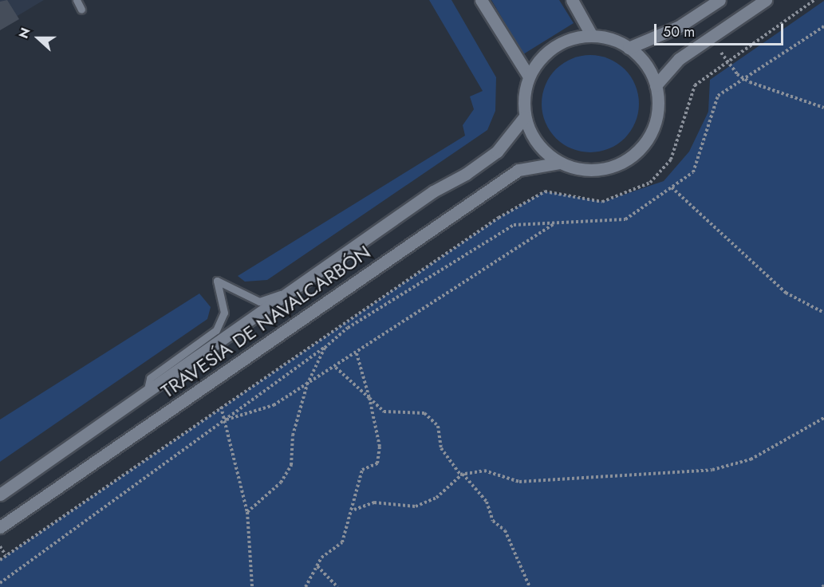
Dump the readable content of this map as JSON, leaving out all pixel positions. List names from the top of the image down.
{
  "streets": {
    "street": ["TRAVESÍA DE NAVALCARBÓN"]
  },
  "scale_bar": "50 m",
  "north": "left"
}
